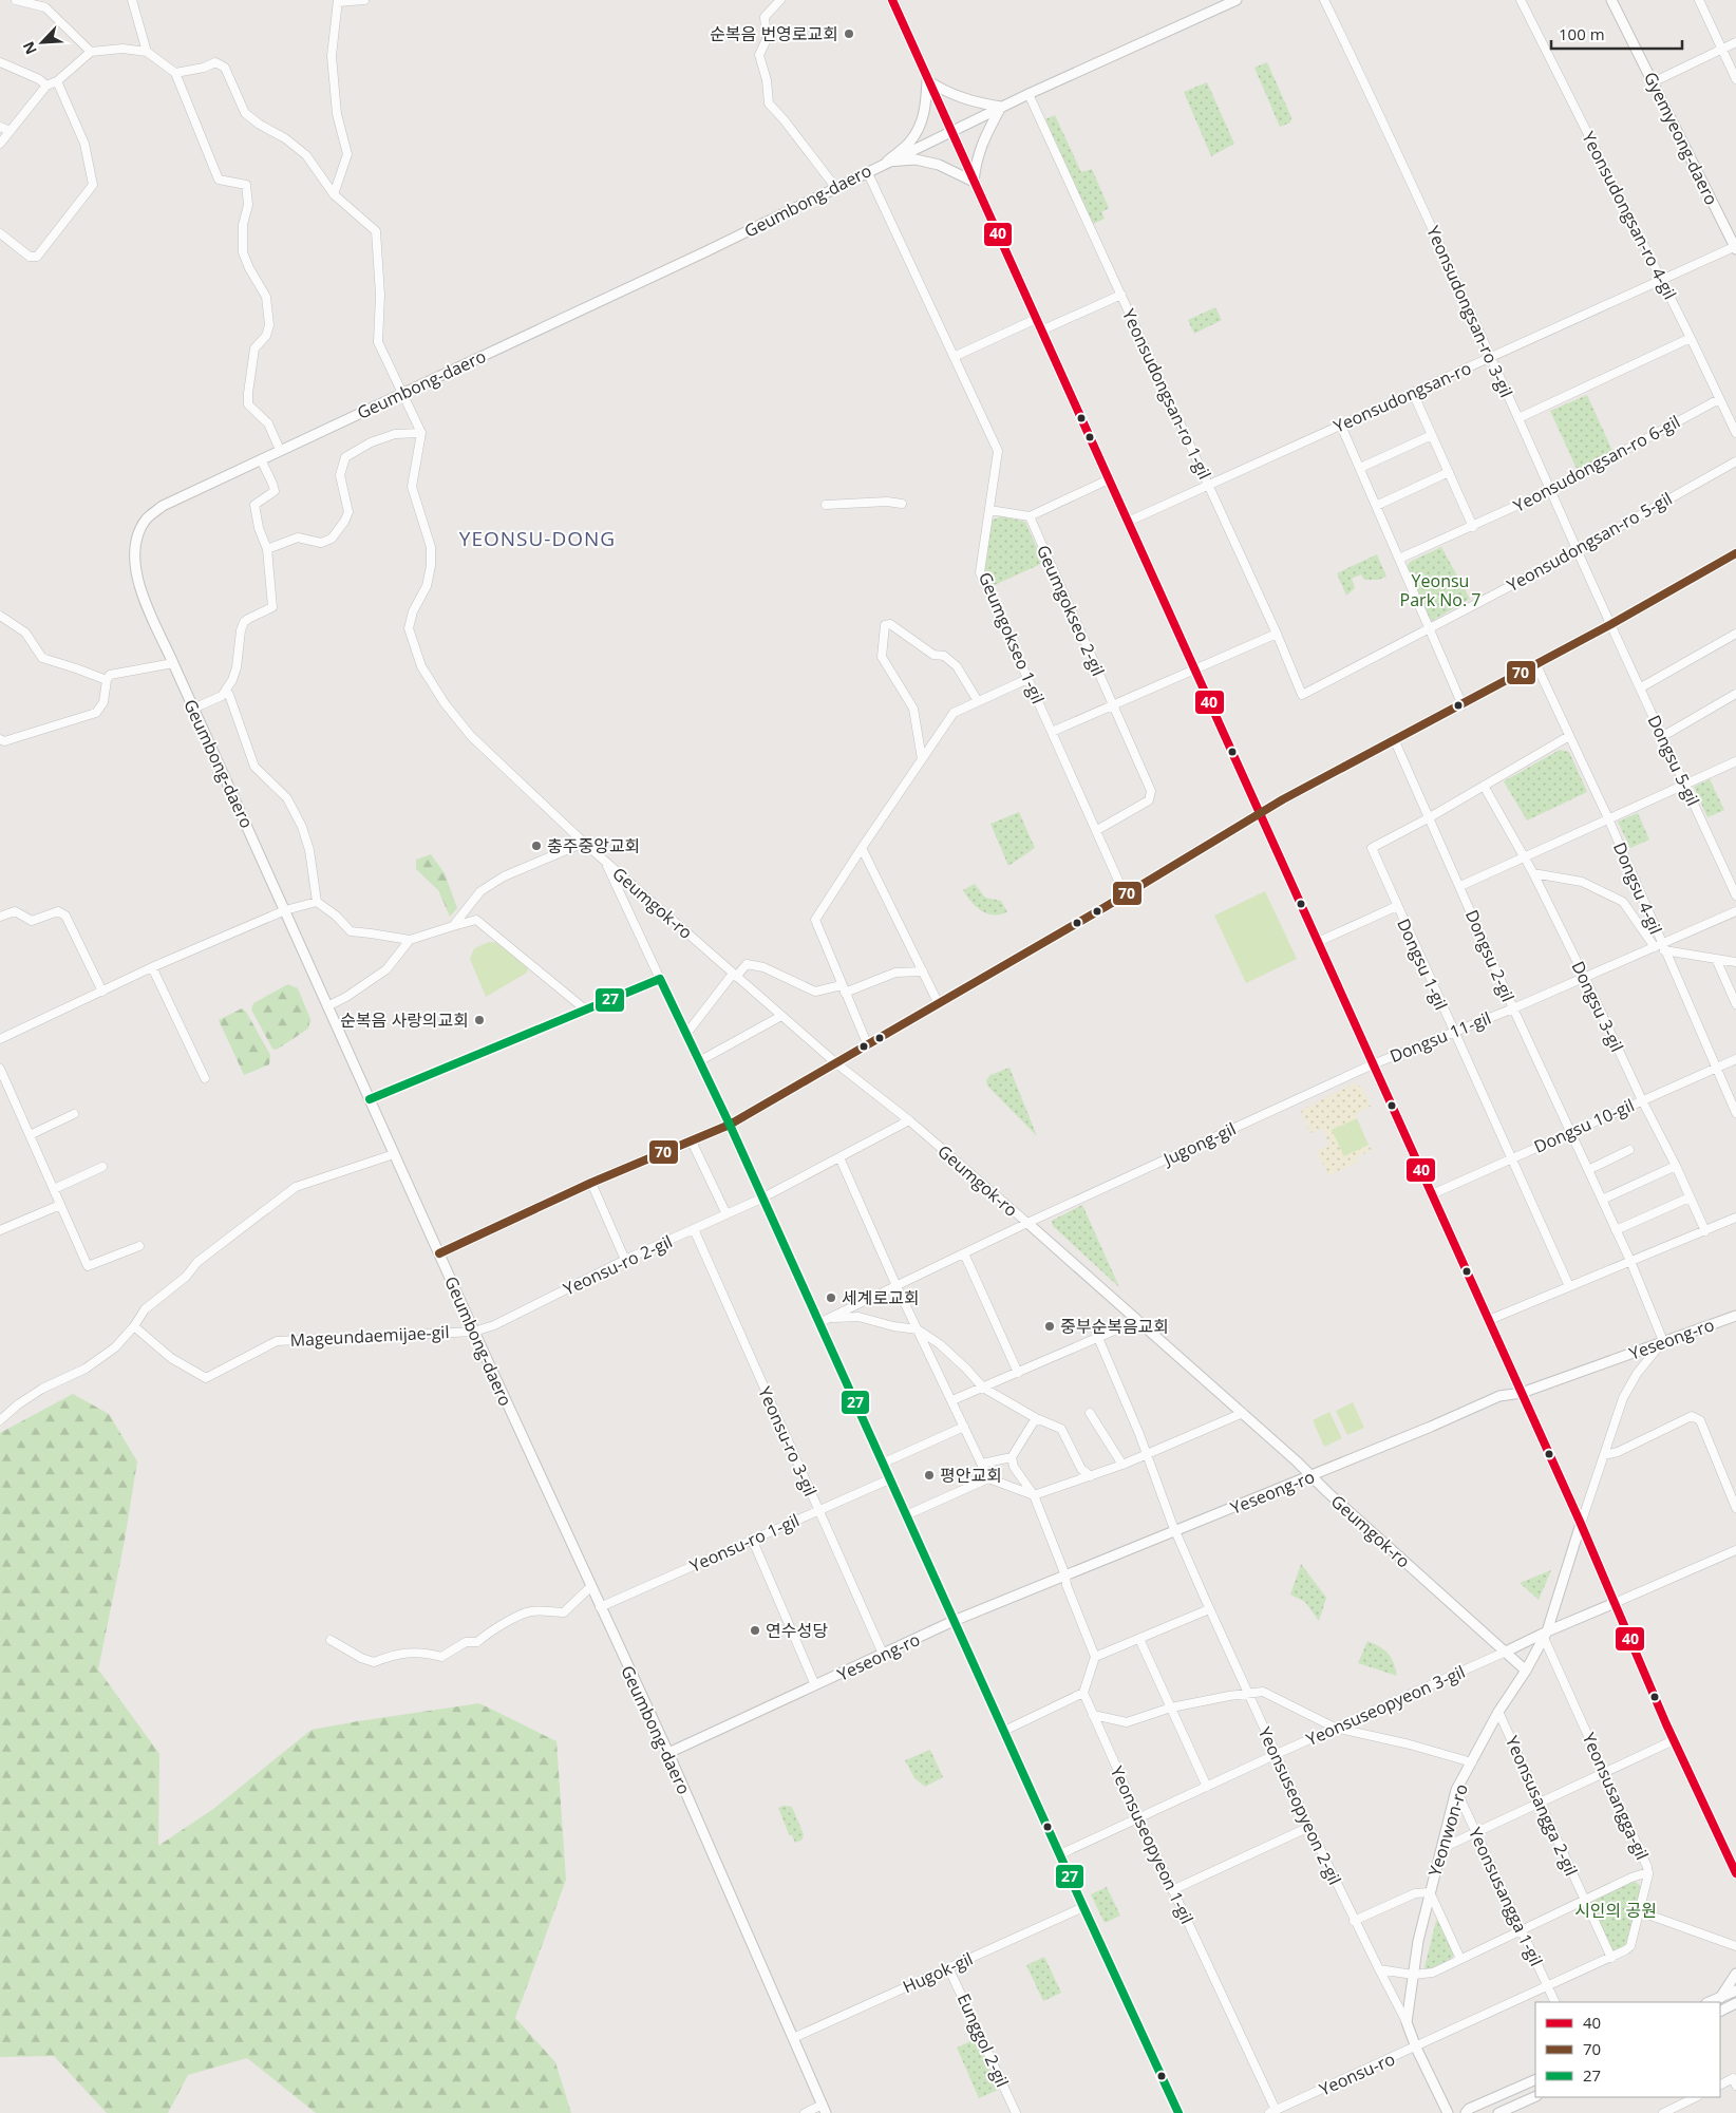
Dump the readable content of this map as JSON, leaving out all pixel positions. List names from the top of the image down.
{
  "streets": {
    "street": [
      "Gyemyeong-daero",
      "Geumbong-daero",
      "Yeonsudongsan-ro 4-gil",
      "Yeonsudongsan-ro 3-gil",
      "Yeonsudongsan-ro 1-gil",
      "Yeonsudongsan-ro",
      "Yeonsudongsan-ro 6-gil",
      "Yeonsudongsan-ro 5-gil",
      "Geumgokseo 2-gil",
      "Geumgokseo 1-gil",
      "Dongsu 5-gil",
      "Dongsu 4-gil",
      "Geumgok-ro",
      "Dongsu 2-gil",
      "Dongsu 1-gil",
      "Dongsu 3-gil",
      "Dongsu 11-gil",
      "Dongsu 10-gil",
      "Jugong-gil",
      "Yeonsu-ro 2-gil",
      "Mageundaemijae-gil",
      "Yeseong-ro",
      "Yeonsu-ro 3-gil",
      "Yeonsu-ro 1-gil",
      "Yeonsuseopyeon 3-gil",
      "Yeonsusangga-gil",
      "Yeonsuseopyeon 2-gil",
      "Yeonsusangga 2-gil",
      "Yeonwon-ro",
      "Yeonsuseopyeon 1-gil",
      "Yeonsusangga 1-gil",
      "Hugok-gil",
      "Eunggol 2-gil",
      "Yeonsu-ro"
    ]
  },
  "crossings": [
    ["Gyemyeong-daero", "Yeonsudongsan-ro"],
    ["Geumbong-daero", "Yeonsudongsan-ro 1-gil"],
    ["Geumbong-daero", "Geumgokseo 1-gil"],
    ["Geumbong-daero", "Yeonsu-ro 2-gil"],
    ["Geumbong-daero", "Mageundaemijae-gil"],
    ["Geumbong-daero", "Yeseong-ro"],
    ["Geumbong-daero", "Yeonsu-ro 1-gil"],
    ["Geumbong-daero", "Hugok-gil"],
    ["Yeonsudongsan-ro 4-gil", "Yeonsudongsan-ro"],
    ["Yeonsudongsan-ro 4-gil", "Yeonsudongsan-ro 6-gil"],
    ["Yeonsudongsan-ro 3-gil", "Yeonsudongsan-ro"],
    ["Yeonsudongsan-ro 3-gil", "Yeonsudongsan-ro 6-gil"],
    ["Yeonsudongsan-ro 3-gil", "Yeonsudongsan-ro 5-gil"],
    ["Yeonsudongsan-ro 3-gil", "Dongsu 5-gil"],
    ["Yeonsudongsan-ro 1-gil", "Yeonsudongsan-ro"],
    ["Yeonsudongsan-ro 1-gil", "Yeonsudongsan-ro 5-gil"],
    ["Geumgokseo 2-gil", "Geumgokseo 1-gil"],
    ["Dongsu 4-gil", "Dongsu 1-gil"],
    ["Dongsu 4-gil", "Dongsu 11-gil"],
    ["Dongsu 4-gil", "Dongsu 10-gil"],
    ["Geumgok-ro", "Jugong-gil"],
    ["Geumgok-ro", "Yeonsu-ro 2-gil"],
    ["Geumgok-ro", "Yeseong-ro"],
    ["Geumgok-ro", "Yeonsuseopyeon 3-gil"],
    ["Geumgok-ro", "Yeonwon-ro"],
    ["Dongsu 2-gil", "Dongsu 1-gil"],
    ["Dongsu 2-gil", "Dongsu 11-gil"],
    ["Dongsu 2-gil", "Dongsu 10-gil"],
    ["Dongsu 2-gil", "Yeseong-ro"],
    ["Dongsu 1-gil", "Dongsu 3-gil"],
    ["Dongsu 1-gil", "Dongsu 11-gil"],
    ["Dongsu 1-gil", "Dongsu 10-gil"],
    ["Dongsu 3-gil", "Dongsu 11-gil"],
    ["Dongsu 3-gil", "Dongsu 10-gil"],
    ["Dongsu 11-gil", "Jugong-gil"],
    ["Yeonsu-ro 2-gil", "Mageundaemijae-gil"],
    ["Yeonsu-ro 2-gil", "Yeonsu-ro 3-gil"],
    ["Yeseong-ro", "Yeonsu-ro 3-gil"],
    ["Yeseong-ro", "Yeonsu-ro 1-gil"],
    ["Yeseong-ro", "Yeonsuseopyeon 2-gil"],
    ["Yeonsu-ro 3-gil", "Yeonsu-ro 1-gil"],
    ["Yeonsuseopyeon 3-gil", "Yeonsuseopyeon 2-gil"],
    ["Yeonsuseopyeon 3-gil", "Yeonsuseopyeon 1-gil"],
    ["Yeonsusangga-gil", "Yeonsusangga 2-gil"],
    ["Yeonsusangga-gil", "Yeonwon-ro"],
    ["Yeonsusangga-gil", "Yeonsusangga 1-gil"],
    ["Yeonsusangga-gil", "Yeonsu-ro"],
    ["Yeonsuseopyeon 2-gil", "Yeonwon-ro"],
    ["Yeonsusangga 2-gil", "Yeonwon-ro"],
    ["Yeonwon-ro", "Yeonsusangga 1-gil"],
    ["Yeonwon-ro", "Yeonsu-ro"],
    ["Yeonsuseopyeon 1-gil", "Yeonsu-ro"],
    ["Hugok-gil", "Eunggol 2-gil"]
  ],
  "districts": ["YEONSU-DONG"],
  "parks": ["Yeonsu Park No. 7", "시인의 공원"],
  "places": [
    "순복음 번영로교회",
    "충주중앙교회",
    "순복음 사랑의교회",
    "세계로교회",
    "중부순복음교회",
    "평안교회",
    "연수성당"
  ],
  "lines": ["transit line 40", "transit line 70", "transit line 27"],
  "legend": ["40", "70", "27"],
  "scale_bar": "100 m",
  "north": "bottom left"
}
